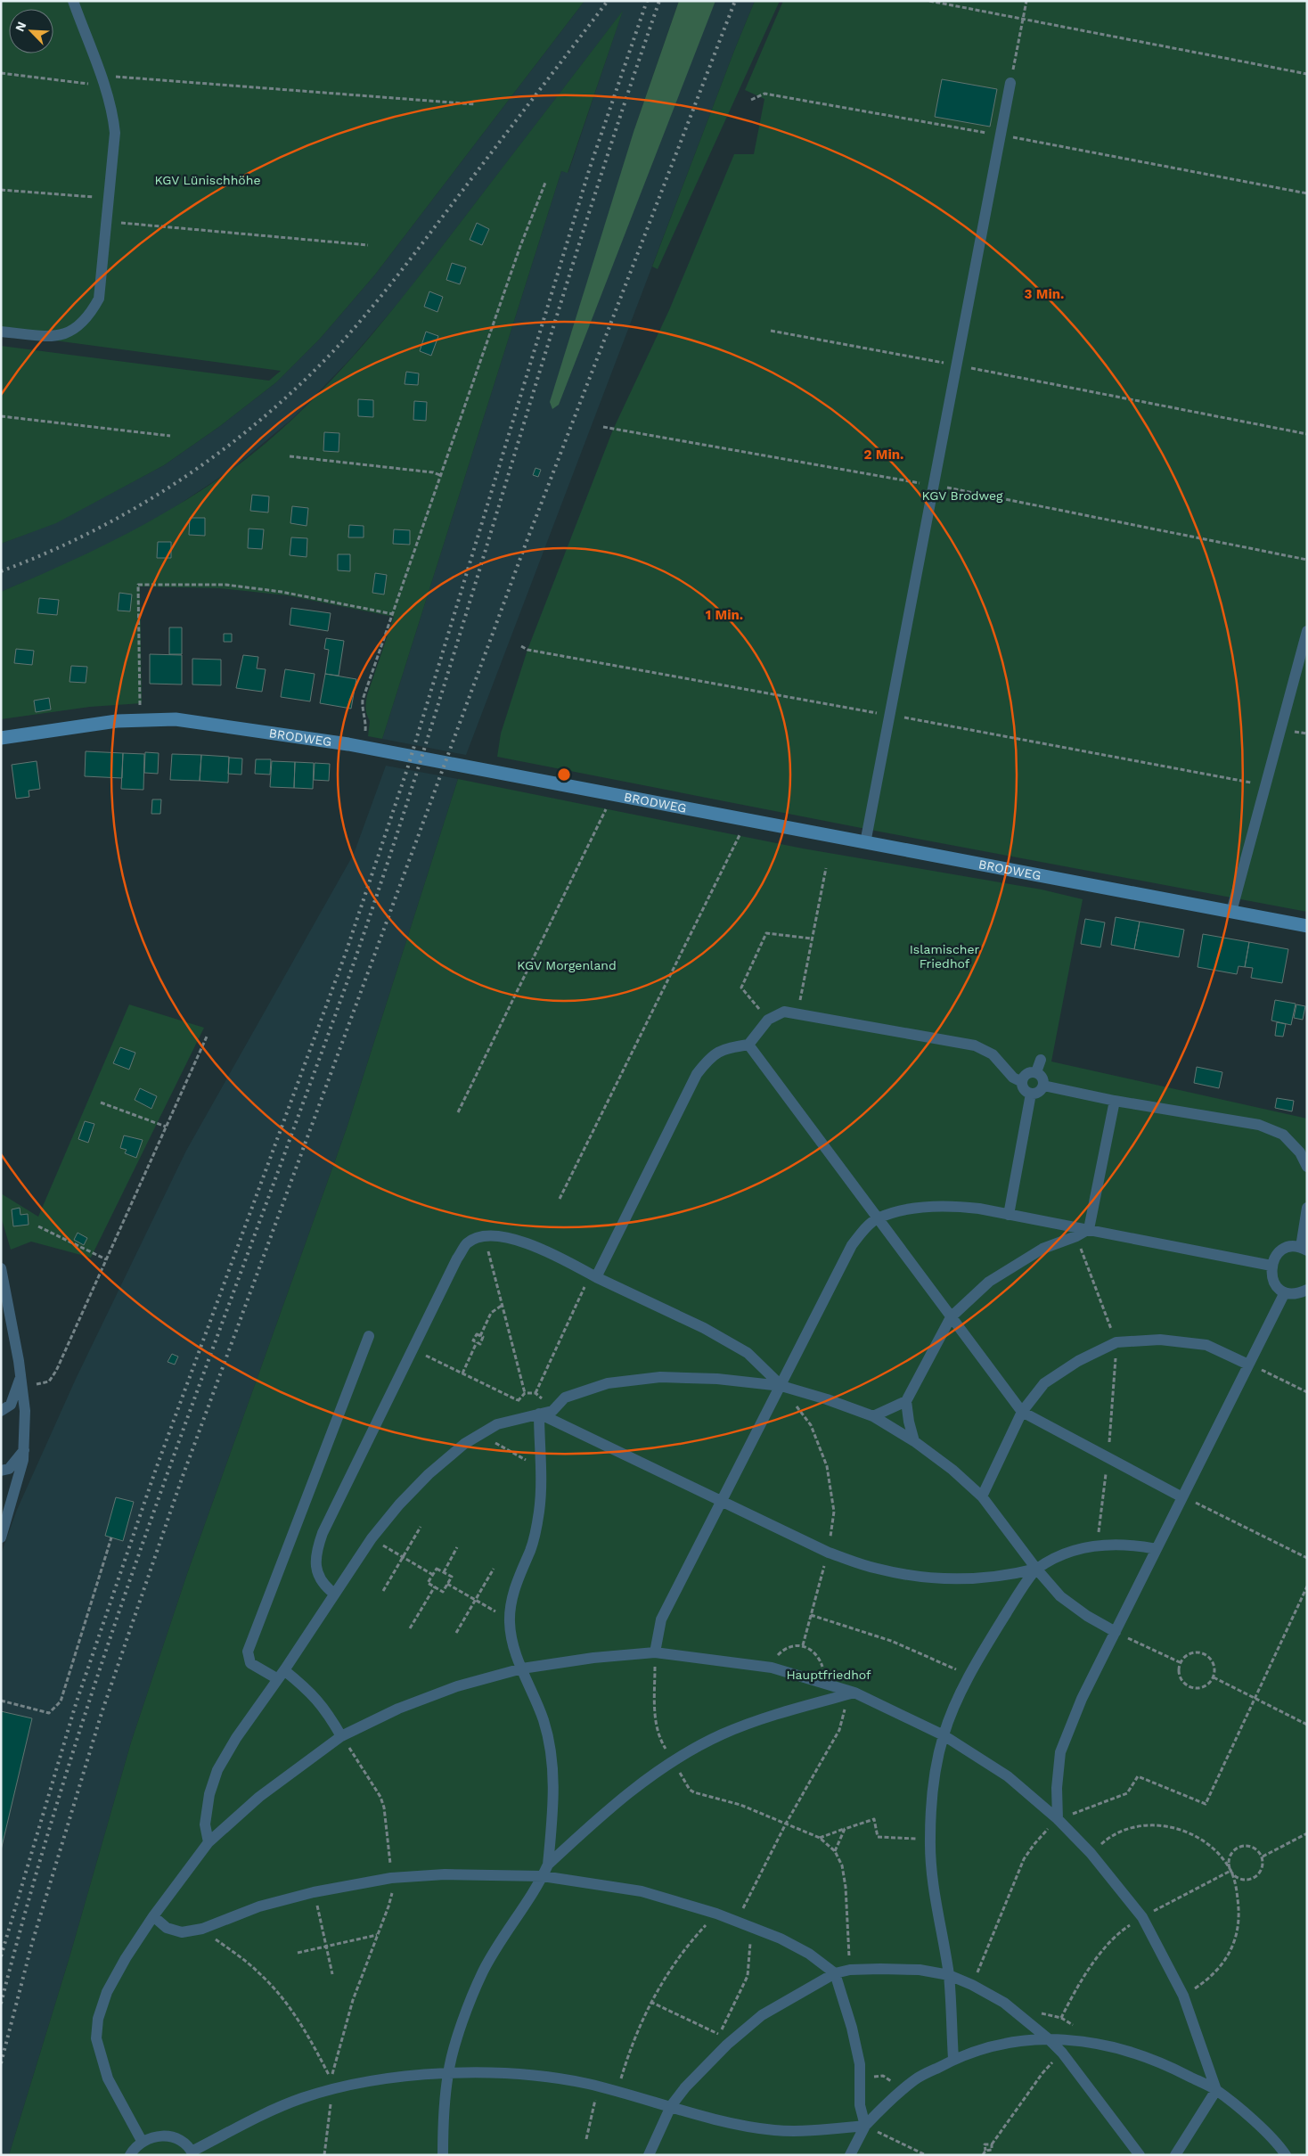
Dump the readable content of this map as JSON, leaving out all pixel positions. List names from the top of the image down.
{
  "streets": {
    "street": ["BRODWEG"]
  },
  "parks": [
    "KGV Lünischhöhe",
    "KGV Brodweg",
    "Islamischer Friedhof",
    "KGV Morgenland",
    "Hauptfriedhof"
  ],
  "north": "top left",
  "rings": ["3 Min.", "2 Min.", "1 Min."]
}
